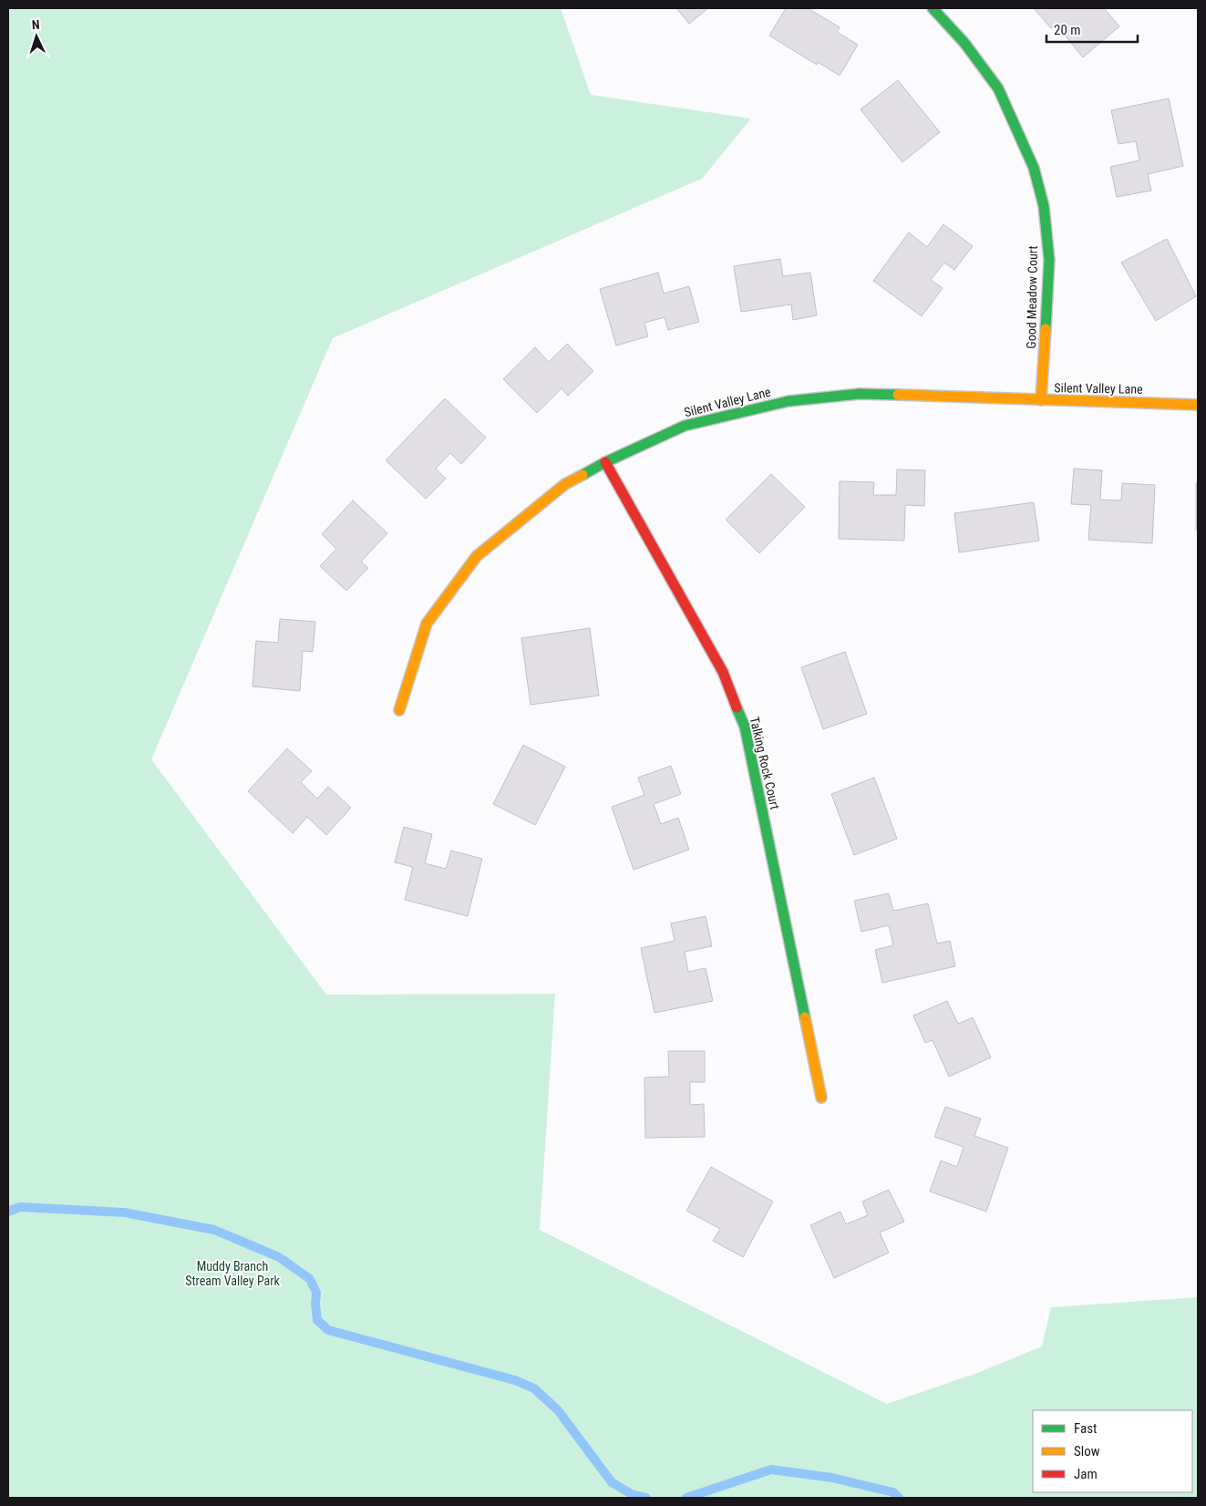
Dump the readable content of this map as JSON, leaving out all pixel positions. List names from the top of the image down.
{
  "streets": {
    "street": ["Good Meadow Court", "Silent Valley Lane", "Talking Rock Court"]
  },
  "crossings": [
    ["Good Meadow Court", "Silent Valley Lane"],
    ["Silent Valley Lane", "Talking Rock Court"]
  ],
  "parks": ["Muddy Branch Stream Valley Park"],
  "legend": ["Fast", "Slow", "Jam"],
  "scale_bar": "20 m",
  "north": "top"
}
